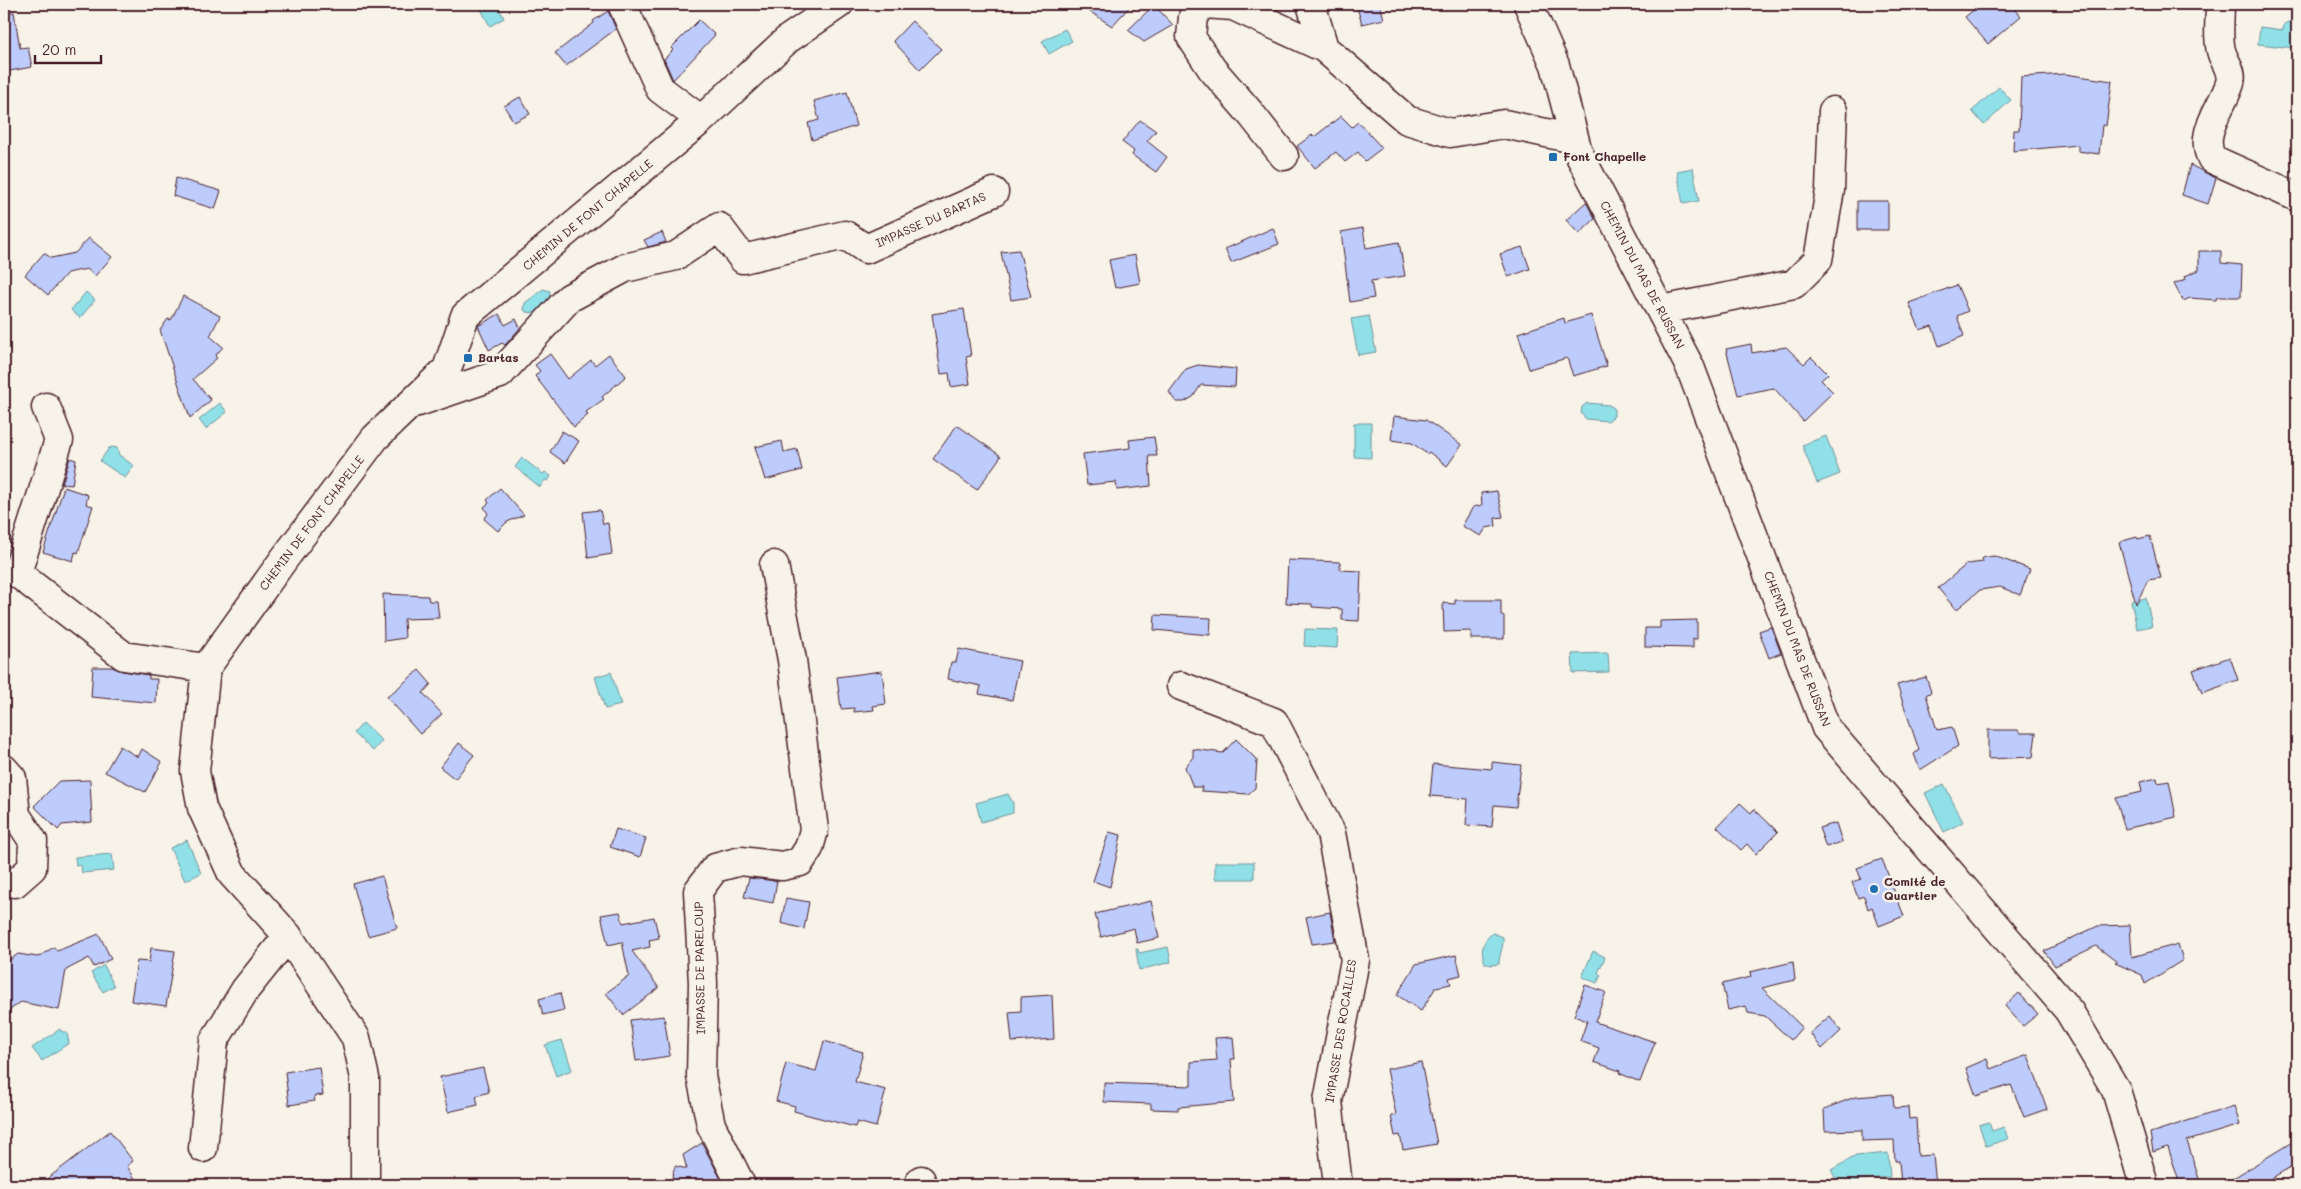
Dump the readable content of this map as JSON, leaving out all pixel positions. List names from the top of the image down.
{
  "streets": {
    "street": [
      "CHEMIN DE FONT CHAPELLE",
      "IMPASSE DU BARTAS",
      "CHEMIN DU MAS DE RUSSAN",
      "IMPASSE DE PARELOUP",
      "IMPASSE DES ROCAILLES"
    ]
  },
  "crossings": [
    ["CHEMIN DE FONT CHAPELLE", "IMPASSE DU BARTAS"]
  ],
  "places": {
    "transit": ["Font Chapelle", "Bartas"],
    "other": ["Comité de Quartier"]
  },
  "scale_bar": "20 m"
}
